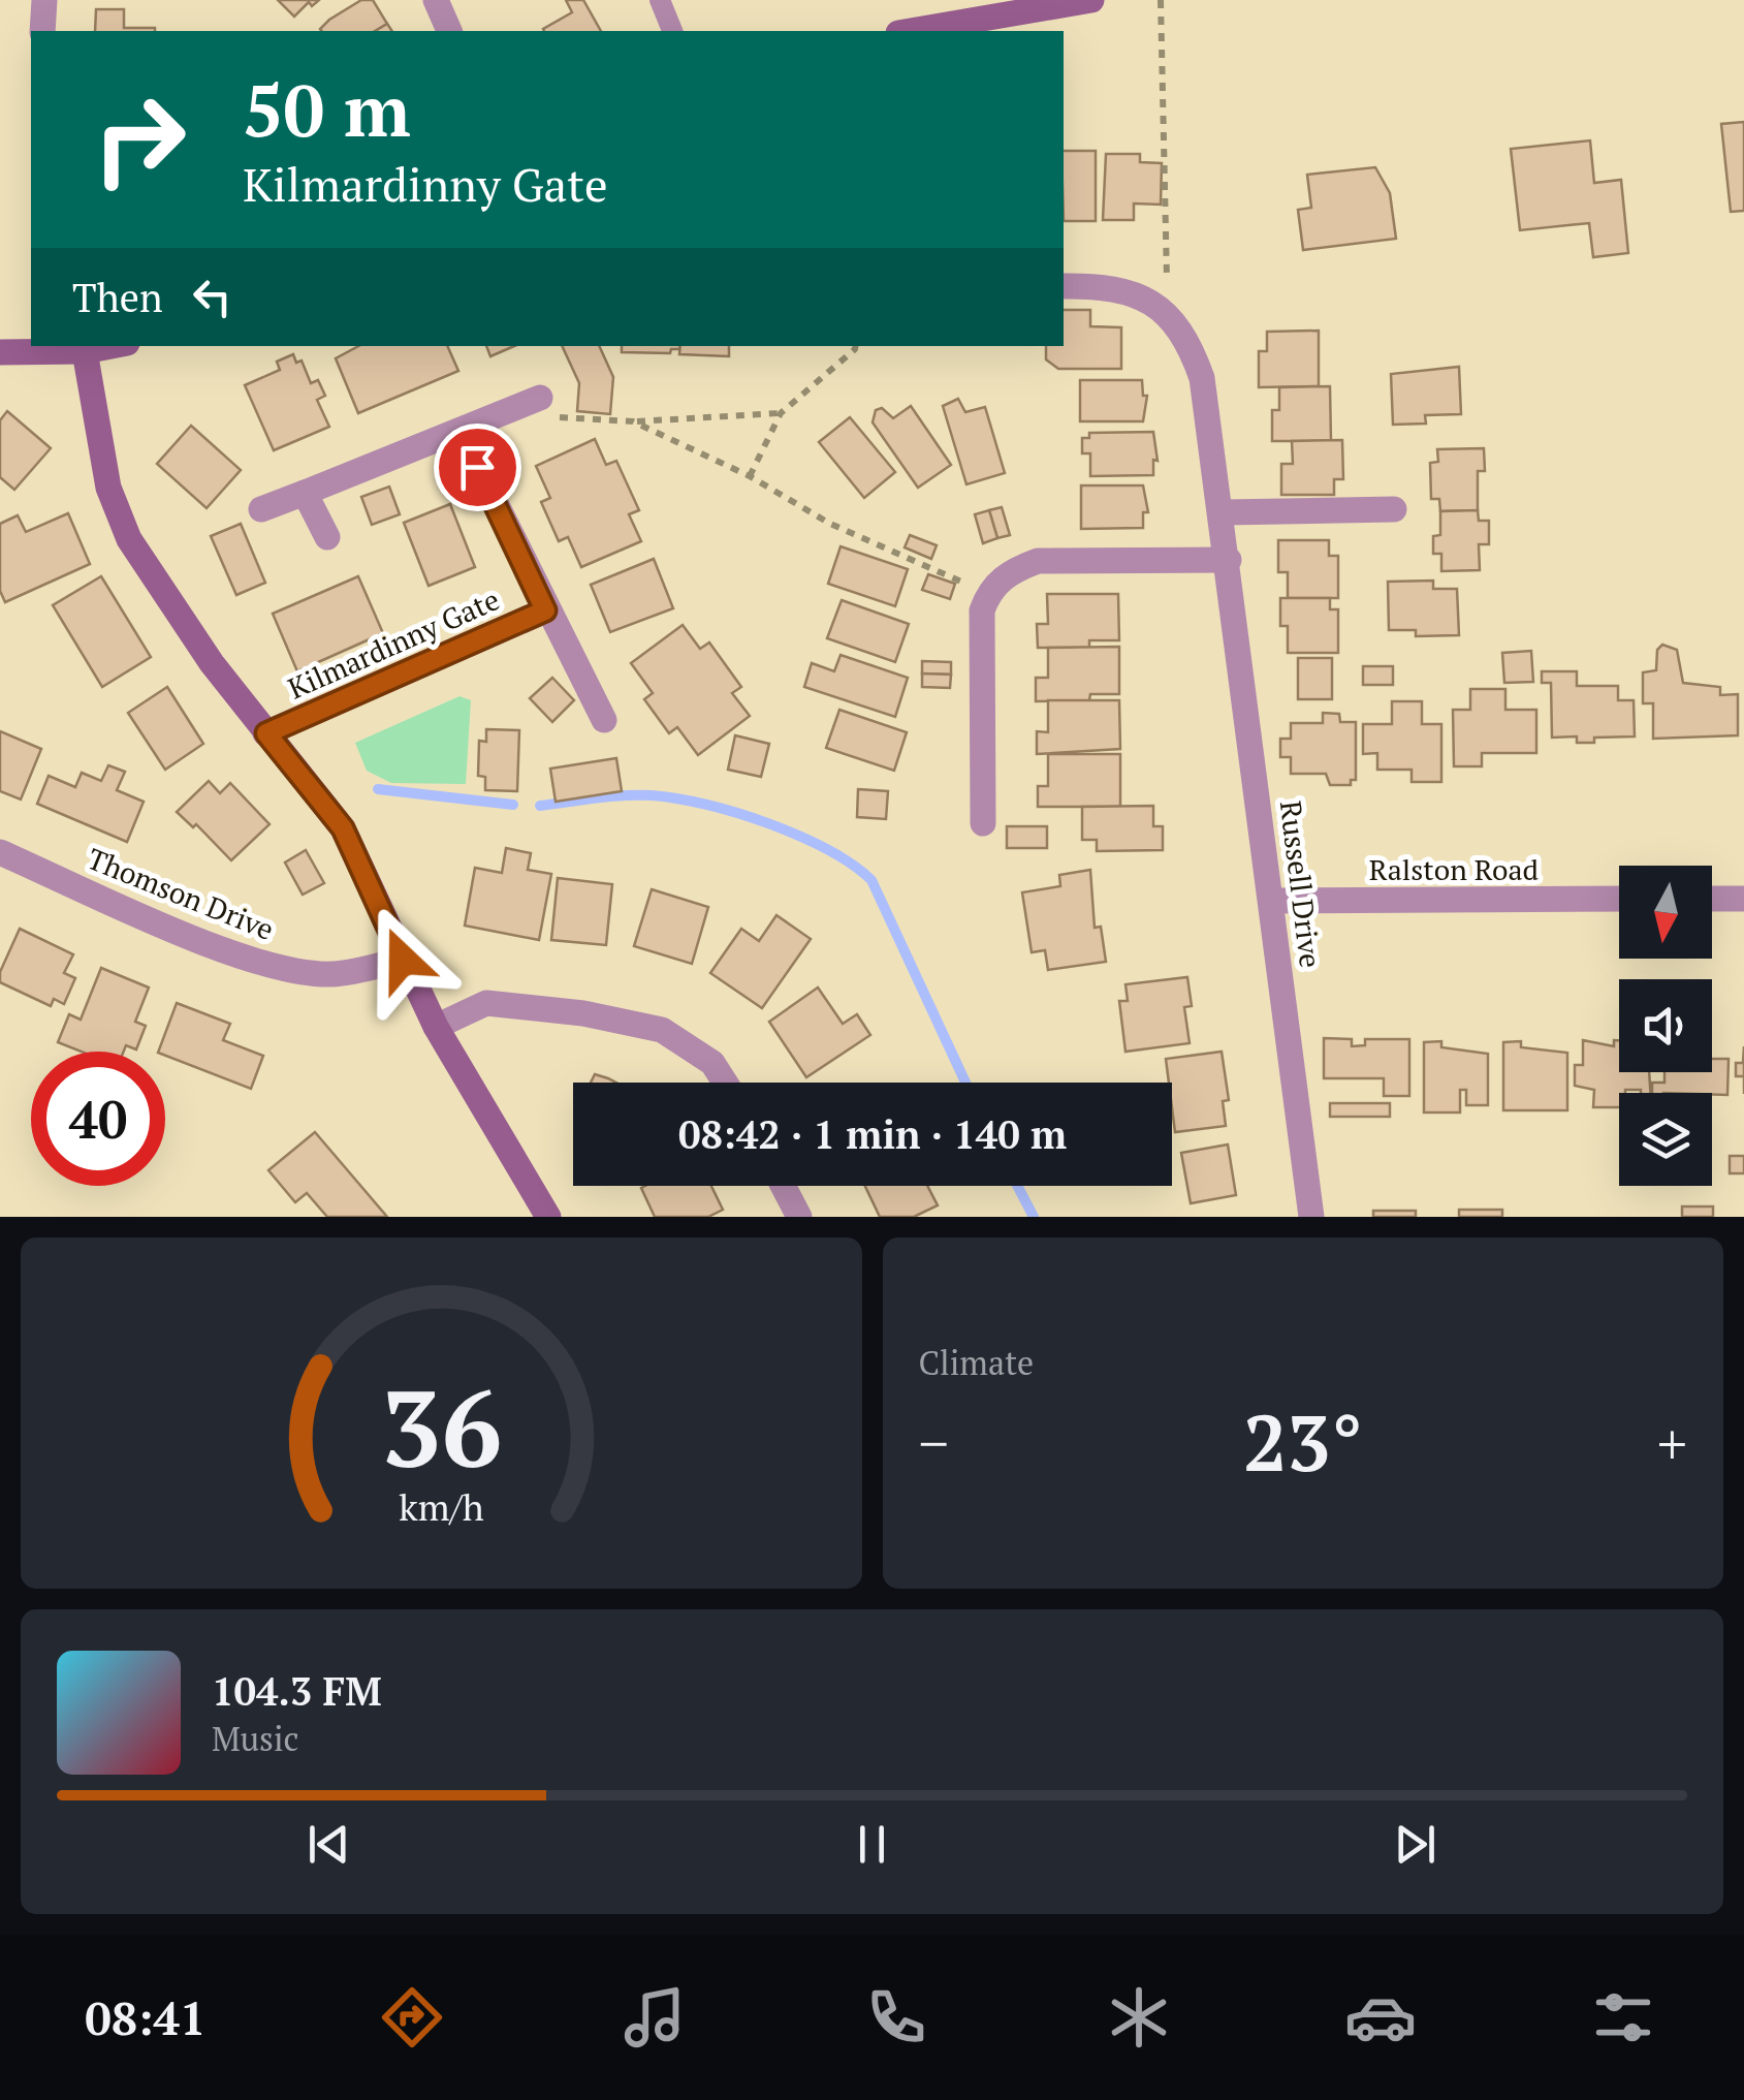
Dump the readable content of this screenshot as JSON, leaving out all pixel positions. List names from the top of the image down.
{
  "streets": {
    "street": [
      "Kilmardinny Gate",
      "Ralston Road",
      "Russell Drive",
      "Thomson Drive"
    ]
  },
  "crossings": [
    ["Ralston Road", "Russell Drive"]
  ],
  "north": "bottom",
  "page": {
    "turn": ["50 m", "Kilmardinny Gate"],
    "then": "Then",
    "limit": "40",
    "trip": "08:42 · 1 min · 140 m",
    "tile": "Climate",
    "heat": ["−", "23°", "+"],
    "song": ["104.3 FM", "Music"],
    "tabs": "08:41",
    "gauge": ["36", "km/h"]
  }
}
